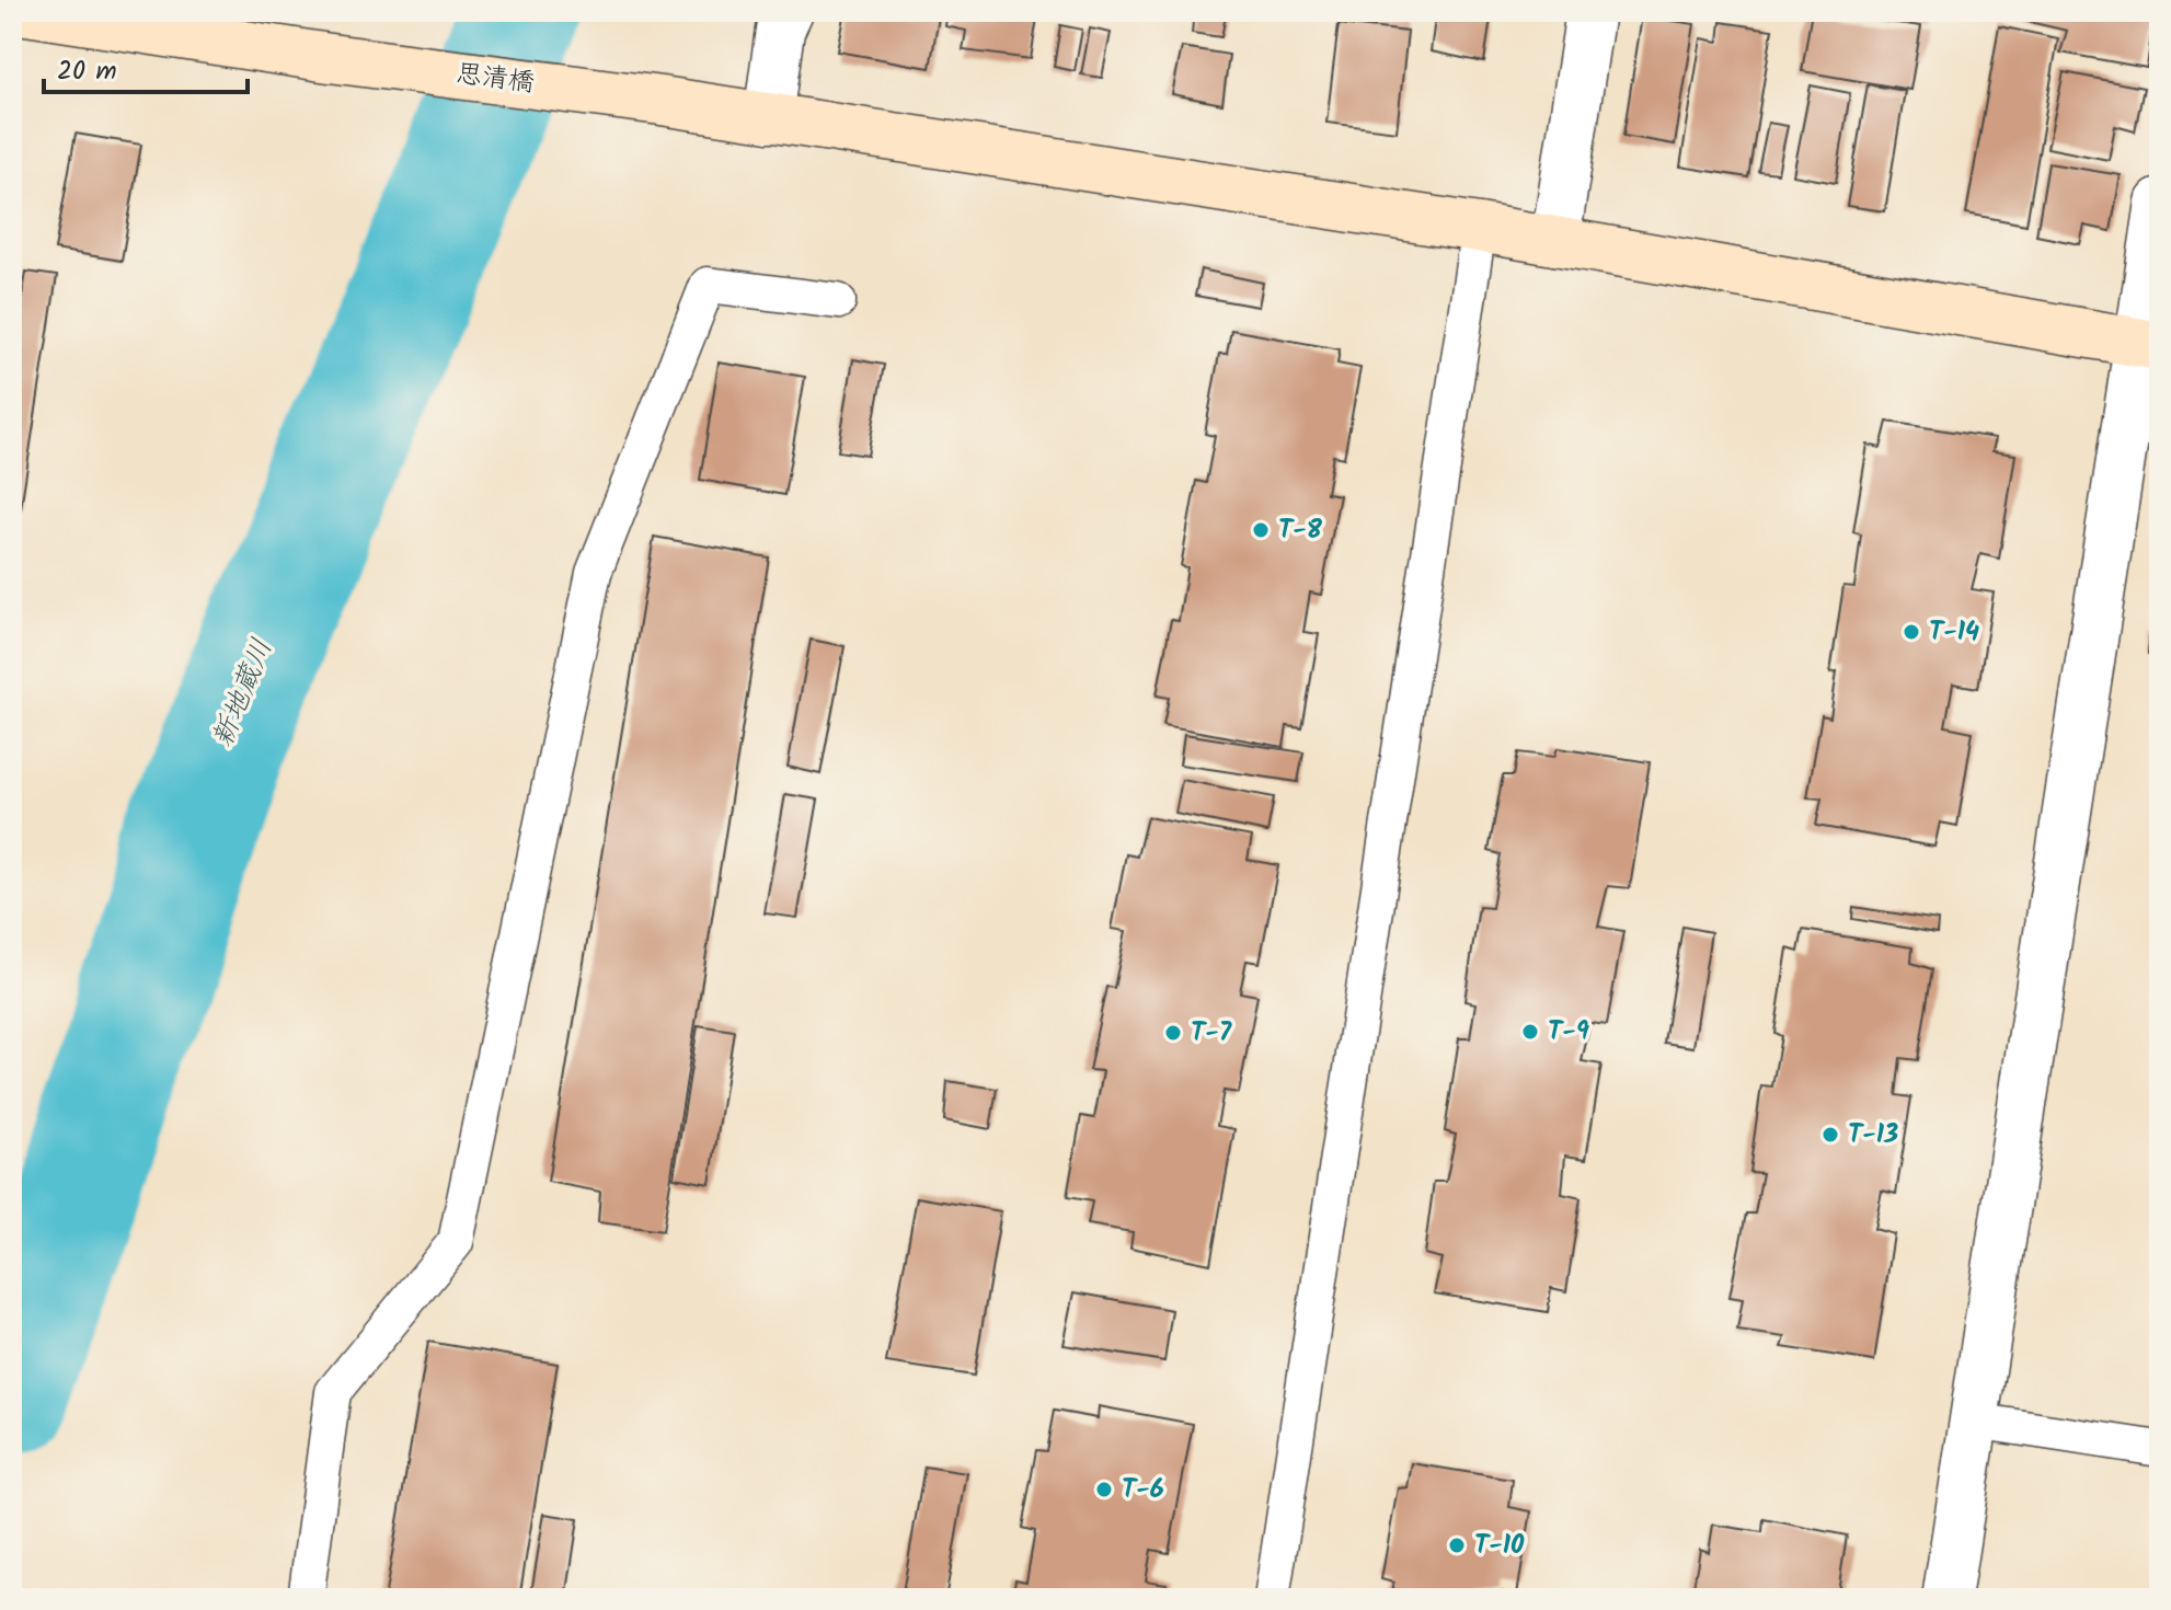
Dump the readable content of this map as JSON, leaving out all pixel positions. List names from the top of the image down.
{
  "streets": {
    "street": ["思清橋"]
  },
  "water": ["新地蔵川"],
  "places": [
    "T-8",
    "T-14",
    "T-9",
    "T-7",
    "T-13",
    "T-6",
    "T-10"
  ],
  "scale_bar": "20 m"
}
